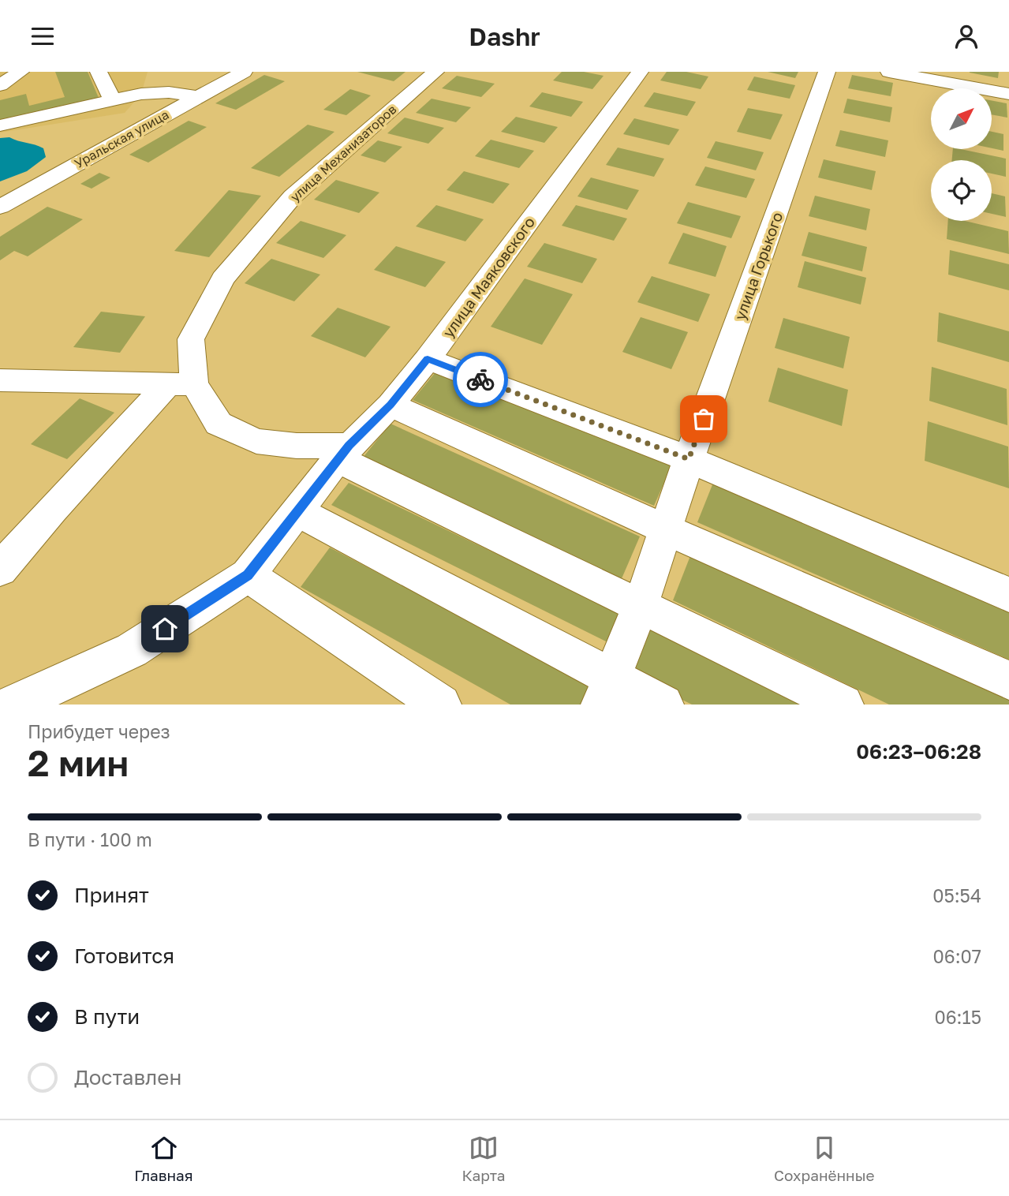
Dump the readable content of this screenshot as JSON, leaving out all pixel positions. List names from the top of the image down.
{
  "streets": {
    "street": [
      "Уральская улица",
      "улица Механизаторов",
      "улица Горького",
      "улица Маяковского"
    ]
  },
  "north": "top right",
  "page": {
    "header": "Dashr",
    "heading": ["2 мин", "Прибудет через", "06:23–06:28"],
    "bar": "В пути · 100 m",
    "list": [
      ["Принят", "05:54"],
      ["Готовится", "06:07"],
      ["В пути", "06:15"],
      "Доставлен"
    ],
    "tabs": ["Главная", "Карта", "Сохранённые"]
  }
}
